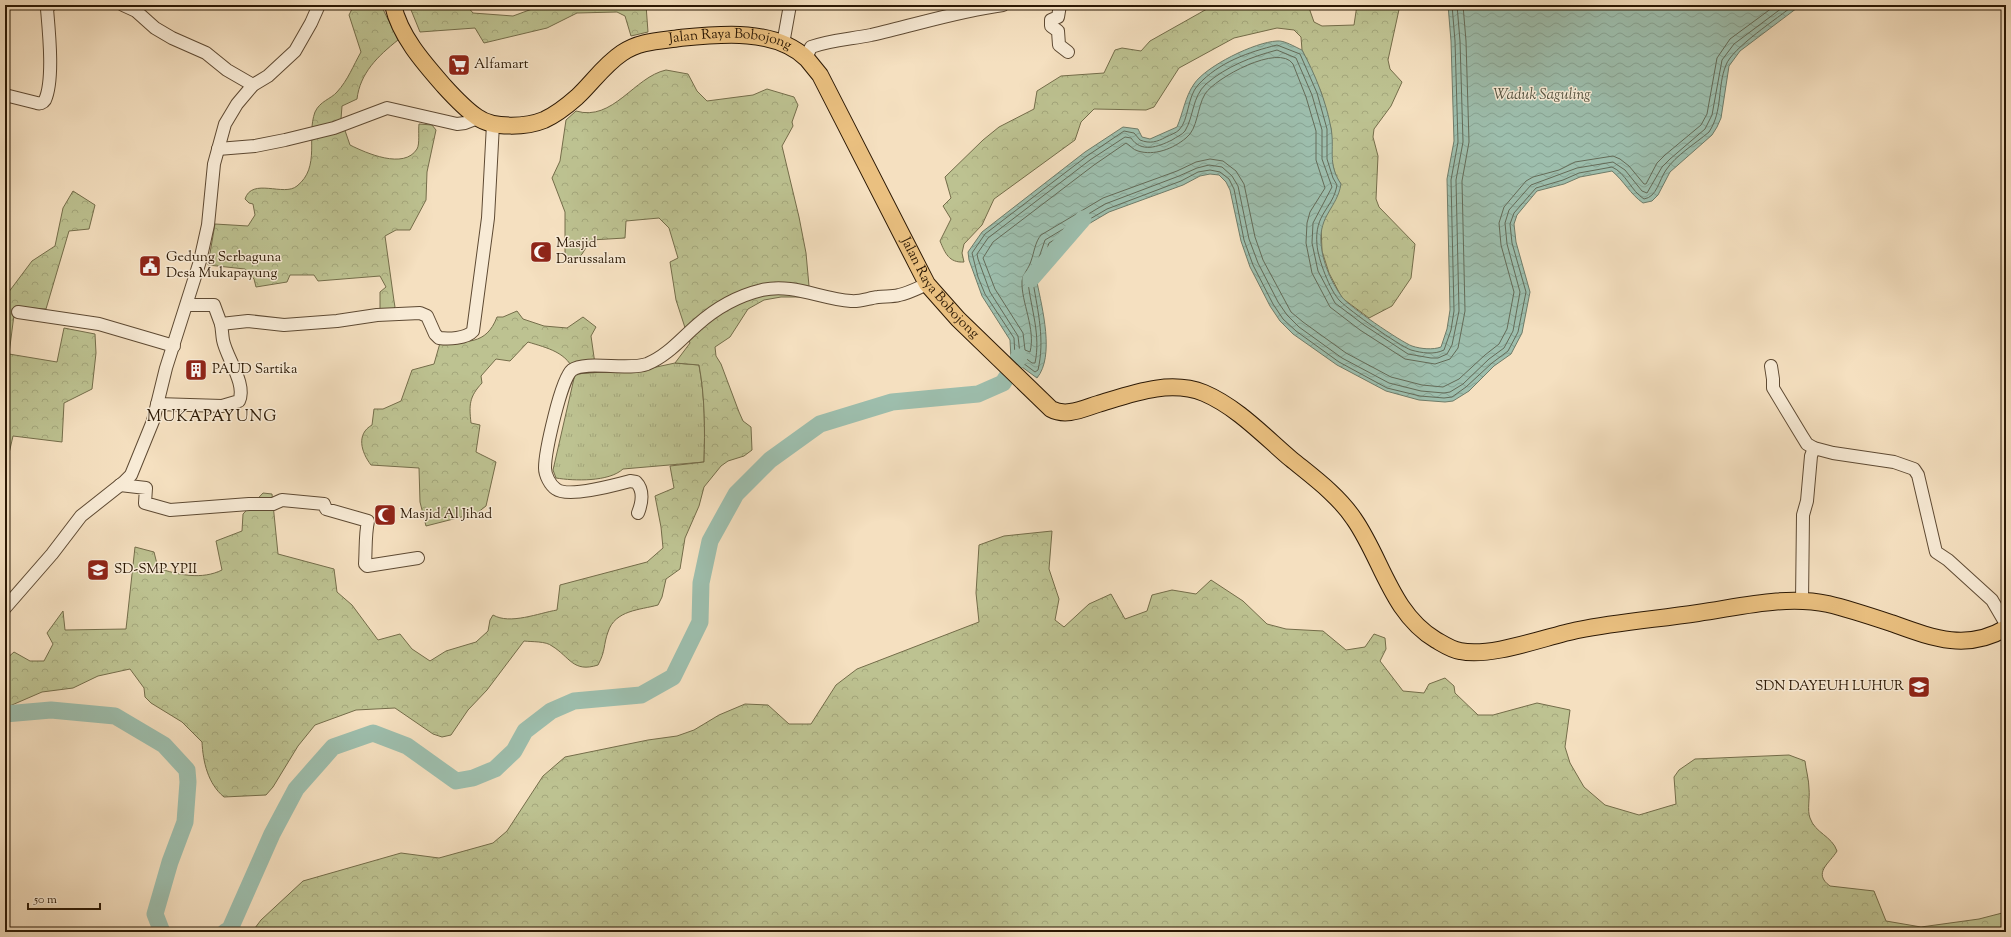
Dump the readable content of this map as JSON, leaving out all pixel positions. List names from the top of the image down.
{
  "streets": {
    "main road": ["Jalan Raya Bobojong"]
  },
  "districts": ["MUKAPAYUNG"],
  "water": ["Waduk Saguling"],
  "places": {
    "supermarket": ["Alfamart"],
    "mosque": ["Masjid Darussalam", "Masjid Al Jihad"],
    "public building": ["Gedung Serbaguna Desa Mukapayung"],
    "building": ["PAUD Sartika"],
    "school or university": ["SD-SMP YPII", "SDN DAYEUH LUHUR"]
  },
  "scale_bar": "50 m"
}
